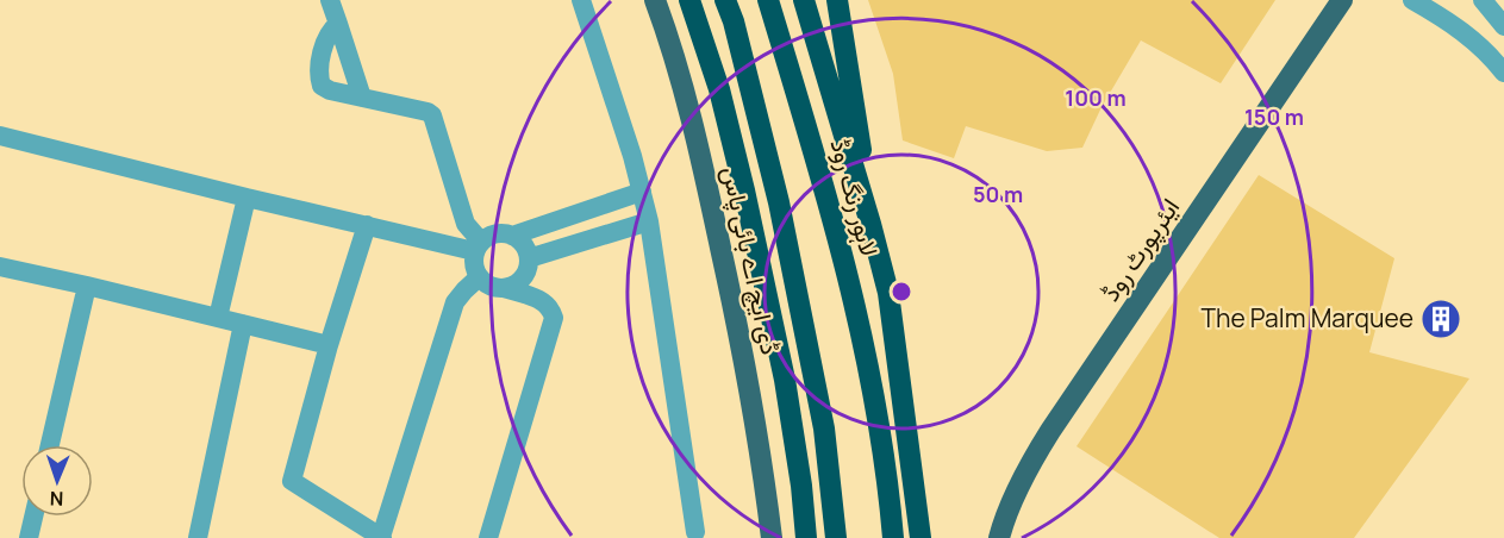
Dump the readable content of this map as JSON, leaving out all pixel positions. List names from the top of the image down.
{
  "streets": {
    "highway": ["لاہور رنگ روڈ"],
    "main road": ["ایئرپورٹ روڈ", "ڈی ایچ اے بائی پاس"]
  },
  "places": {
    "building": ["The Palm Marquee"]
  },
  "north": "bottom",
  "rings": ["100 m", "150 m", "50 m"]
}
